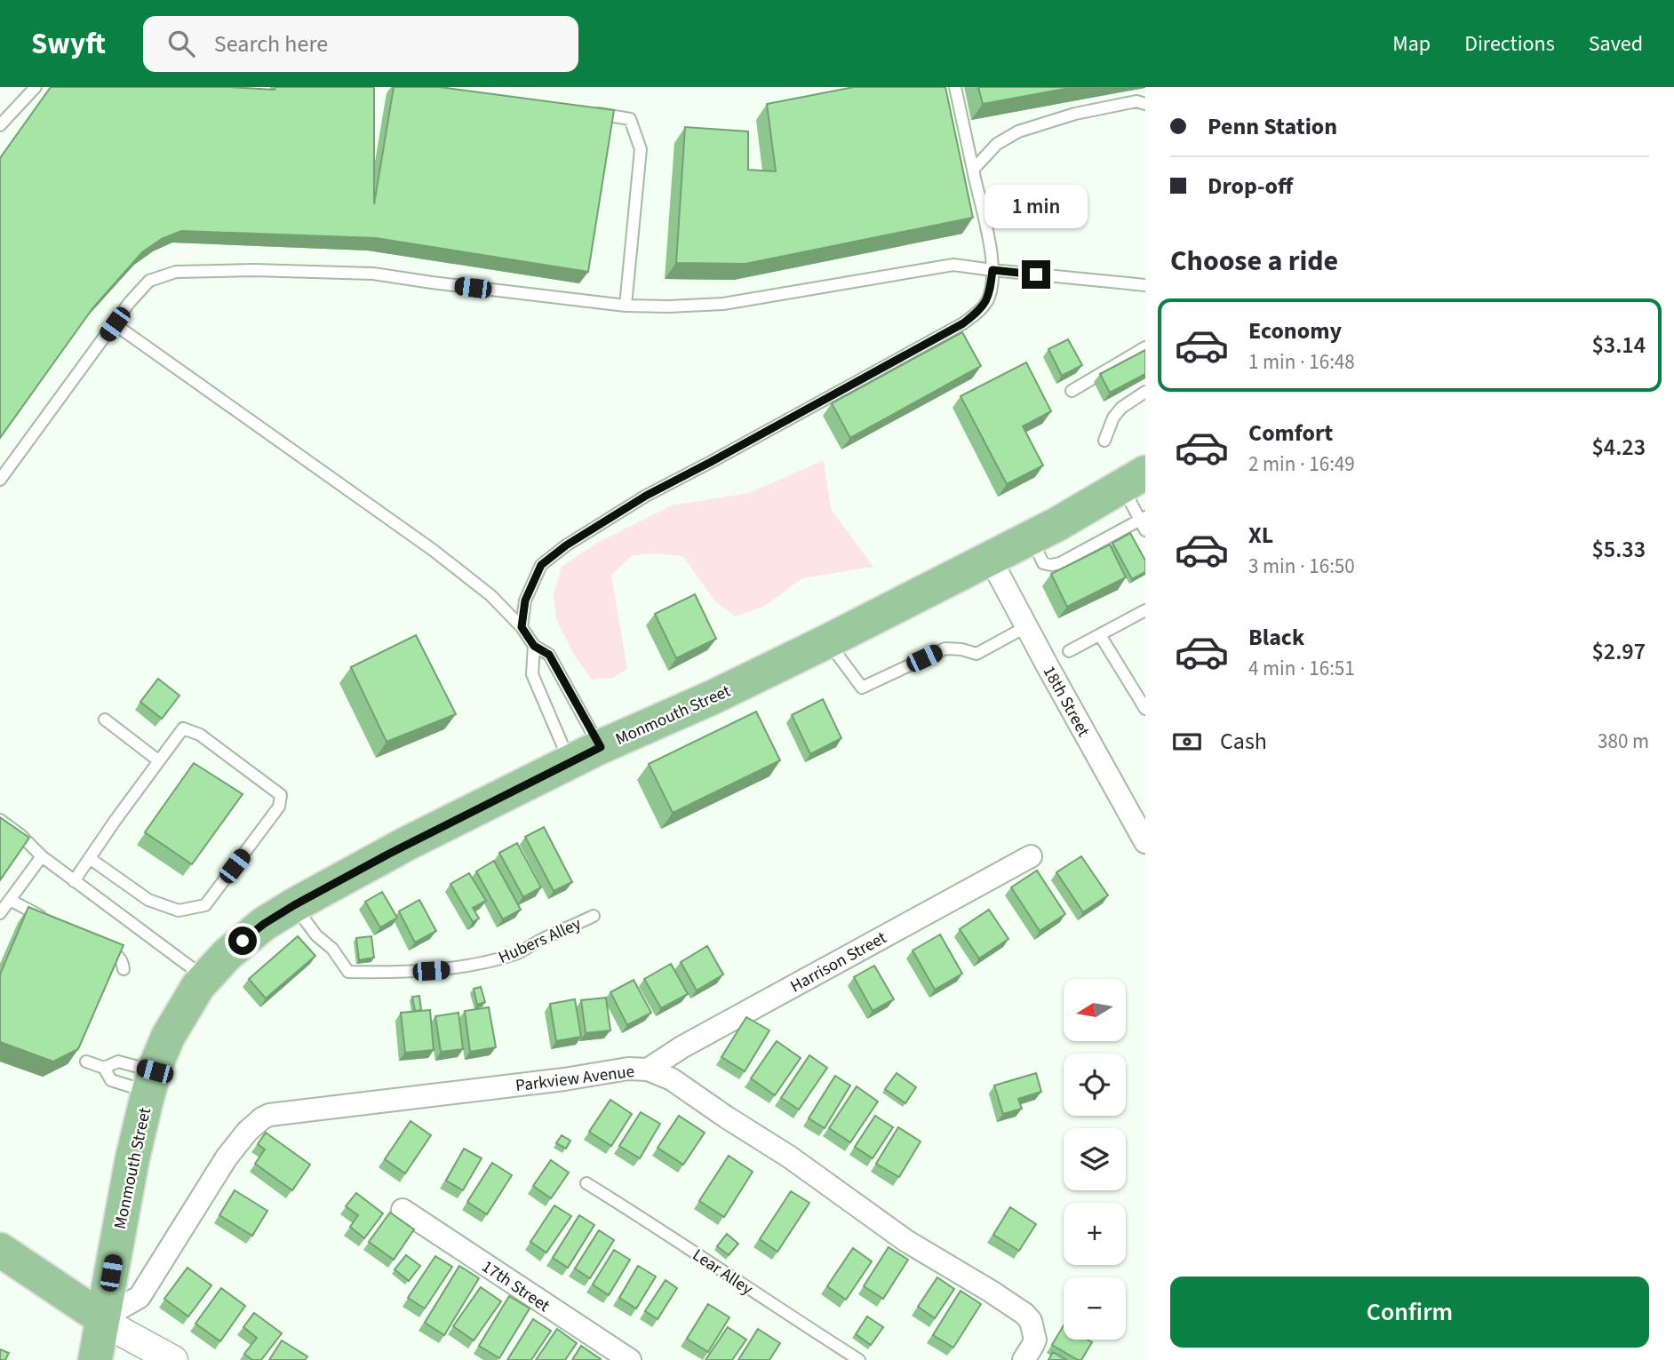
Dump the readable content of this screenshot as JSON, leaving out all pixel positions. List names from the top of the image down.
{
  "streets": {
    "main road": ["Monmouth Street"],
    "street": [
      "18th Street",
      "Harrison Street",
      "Parkview Avenue",
      "17th Street"
    ],
    "lane": ["Hubers Alley", "Lear Alley"]
  },
  "crossings": [
    ["18th Street", "Monmouth Street"],
    ["Monmouth Street", "Hubers Alley"],
    ["Monmouth Street", "Parkview Avenue"],
    ["Harrison Street", "Parkview Avenue"]
  ],
  "north": "left",
  "page": {
    "header": "Swyft",
    "search": "Search here",
    "nav": ["Map", "Directions", "Saved"],
    "banner": ["Penn Station", "Drop-off"],
    "bubble": "1 min",
    "heading": "Choose a ride",
    "list": [
      {
        "name": "Economy",
        "note": "1 min · 16:48",
        "value": "$3.14"
      },
      {
        "name": "Comfort",
        "note": "2 min · 16:49",
        "value": "$4.23"
      },
      {
        "name": "XL",
        "note": "3 min · 16:50",
        "value": "$5.33"
      },
      {
        "name": "Black",
        "note": "4 min · 16:51",
        "value": "$2.97"
      }
    ],
    "pay": ["Cash", "380 m"],
    "map_buttons": ["+", "−"],
    "buttons": "Confirm"
  }
}
